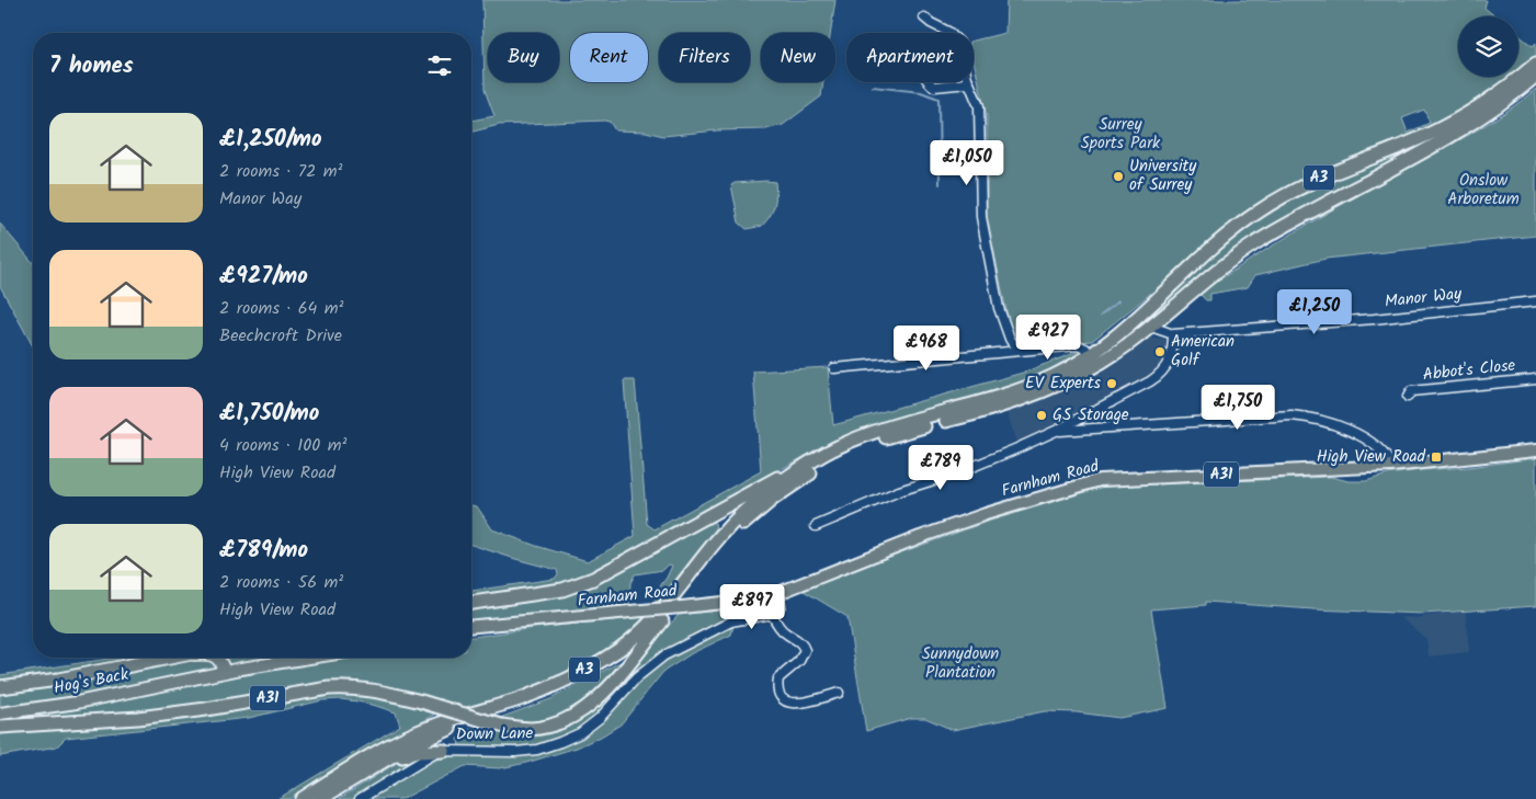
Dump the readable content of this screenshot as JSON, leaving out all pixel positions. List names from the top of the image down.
{
  "streets": {
    "highway": ["A3", "A31", "Hog's Back"],
    "main road": ["Farnham Road"],
    "street": ["Manor Way", "Abbot's Close", "Down Lane"]
  },
  "crossings": [
    ["A3", "Manor Way"],
    ["A3", "A31"],
    ["A31", "Hog's Back"]
  ],
  "parks": ["Surrey Sports Park", "Onslow Arboretum", "Sunnydown Plantation"],
  "places": {
    "other": [
      "University of Surrey",
      "American Golf",
      "EV Experts",
      "GS Storage"
    ],
    "transit": ["High View Road"]
  },
  "page": {
    "chip": [
      "Buy",
      "Rent",
      "Filters",
      "New",
      "Apartment"
    ],
    "heading": "7 homes",
    "list": [
      {
        "name": "£1,250/mo",
        "note": "2 rooms · 72 m² · Manor Way"
      },
      {
        "name": "£927/mo",
        "note": "2 rooms · 64 m² · Beechcroft Drive"
      },
      {
        "name": "£1,750/mo",
        "note": "4 rooms · 100 m² · High View Road"
      },
      {
        "name": "£789/mo",
        "note": "2 rooms · 56 m² · High View Road"
      }
    ],
    "price": [
      "£1,050",
      "£1,250",
      "£927",
      "£968",
      "£1,750",
      "£789",
      "£897"
    ]
  }
}
